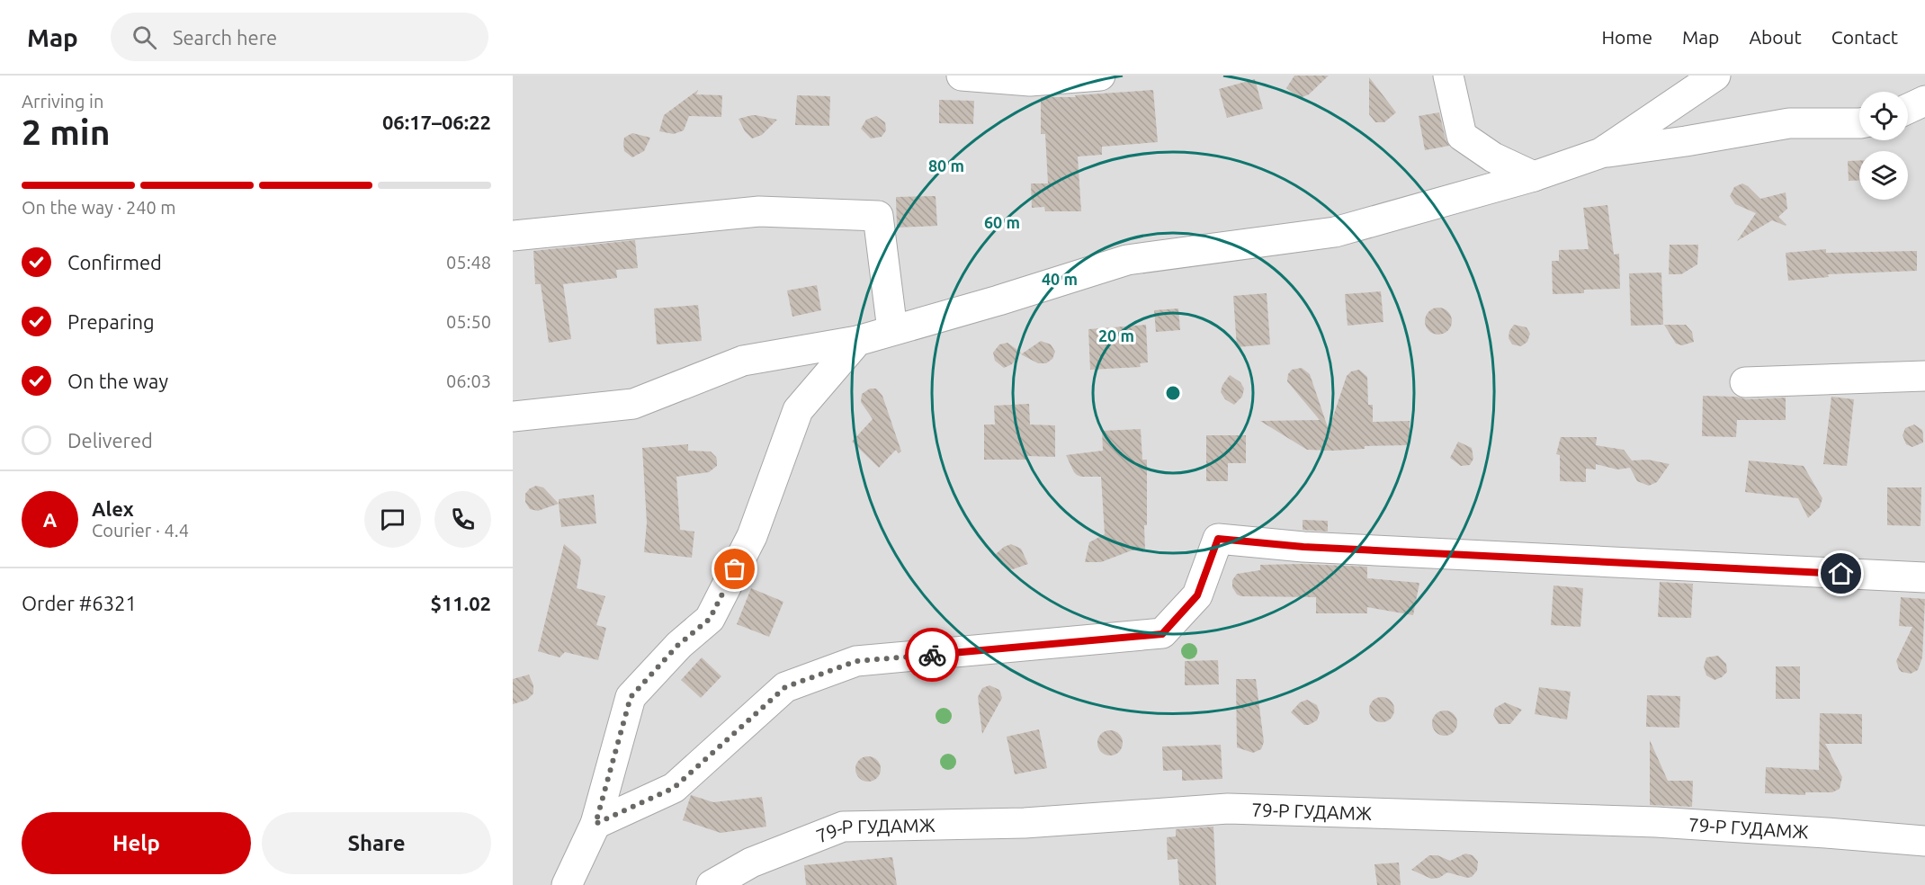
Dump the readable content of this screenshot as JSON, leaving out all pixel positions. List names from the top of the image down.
{
  "streets": {
    "street": ["79-Р ГУДАМЖ"]
  },
  "page": {
    "header": "Map",
    "search": "Search here",
    "nav": [
      "Home",
      "Map",
      "About",
      "Contact"
    ],
    "heading": ["2 min", "Arriving in", "06:17–06:22"],
    "panel": [
      "Alex",
      "Courier · 4.4",
      "Order #6321",
      "$11.02"
    ],
    "bar": "On the way · 240 m",
    "list": [
      ["Confirmed", "05:48"],
      ["Preparing", "05:50"],
      ["On the way", "06:03"],
      "Delivered"
    ],
    "round": "A",
    "buttons": ["Help", "Share"]
  },
  "rings": [
    "80 m",
    "60 m",
    "40 m",
    "20 m"
  ]
}
